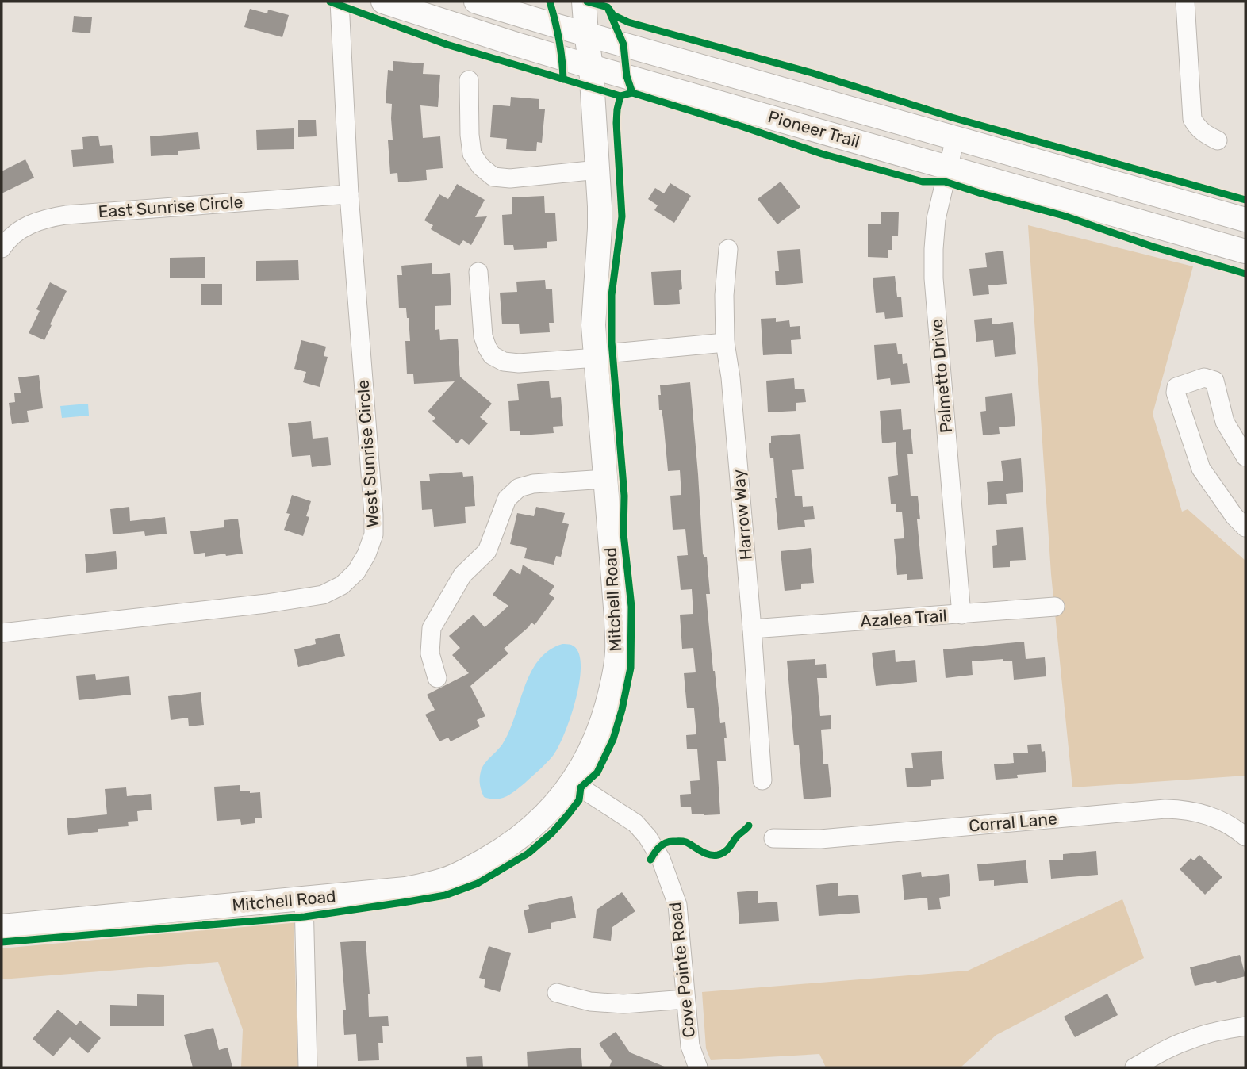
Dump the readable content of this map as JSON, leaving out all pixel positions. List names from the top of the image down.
{
  "streets": {
    "main road": ["Pioneer Trail", "Mitchell Road"],
    "street": [
      "East Sunrise Circle",
      "Palmetto Drive",
      "West Sunrise Circle",
      "Harrow Way",
      "Azalea Trail",
      "Corral Lane",
      "Cove Pointe Road"
    ]
  },
  "crossings": [
    ["Pioneer Trail", "Palmetto Drive"],
    ["Pioneer Trail", "Mitchell Road"],
    ["East Sunrise Circle", "West Sunrise Circle"],
    ["Palmetto Drive", "Azalea Trail"],
    ["Harrow Way", "Azalea Trail"],
    ["Mitchell Road", "Cove Pointe Road"]
  ]
}
